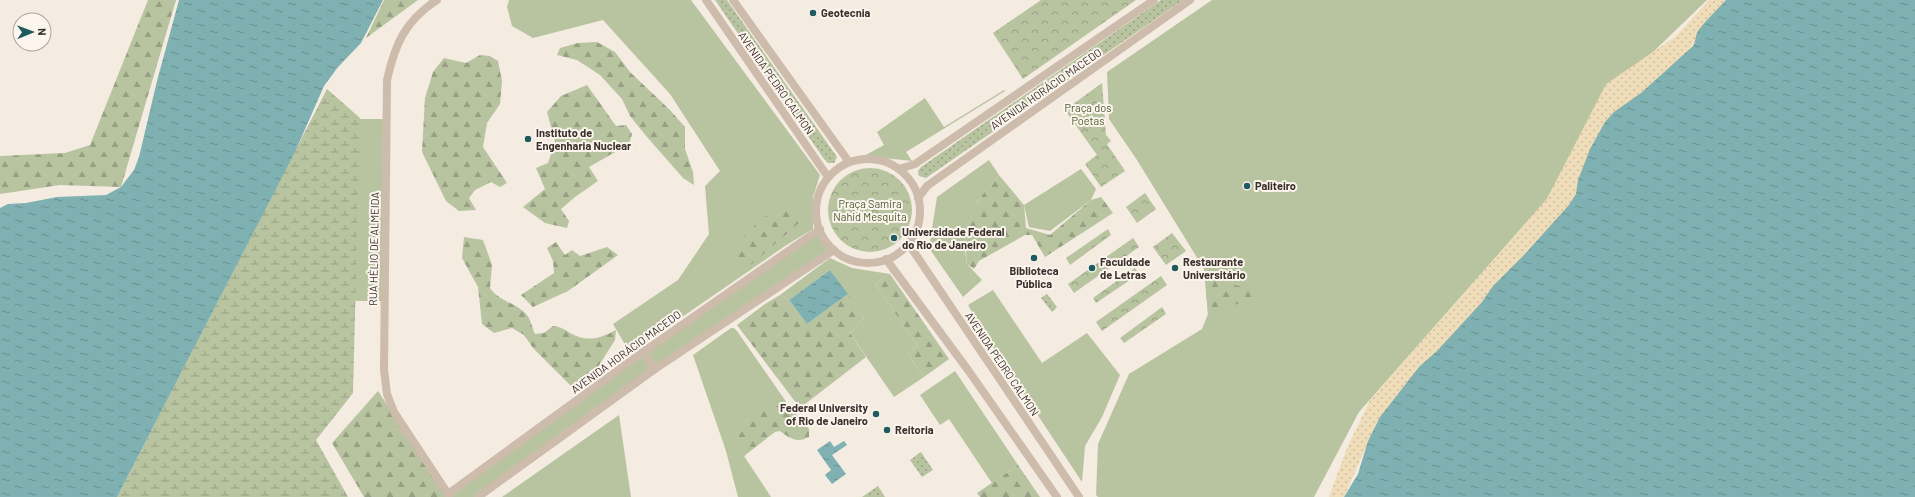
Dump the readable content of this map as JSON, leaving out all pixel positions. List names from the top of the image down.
{
  "streets": {
    "street": ["AVENIDA PEDRO CALMON", "AVENIDA HORÁCIO MACEDO", "RUA HÉLIO DE ALMEIDA"]
  },
  "crossings": [
    ["AVENIDA PEDRO CALMON", "AVENIDA HORÁCIO MACEDO"],
    ["AVENIDA HORÁCIO MACEDO", "RUA HÉLIO DE ALMEIDA"]
  ],
  "parks": ["Praça dos Poetas", "Praça Samira Nahid Mesquita"],
  "places": [
    "Geotecnia",
    "Instituto de Engenharia Nuclear",
    "Paliteiro",
    "Universidade Federal do Rio de Janeiro",
    "Biblioteca Pública",
    "Faculdade de Letras",
    "Restaurante Universitário",
    "Federal University of Rio de Janeiro",
    "Reitoria"
  ],
  "north": "right"
}
